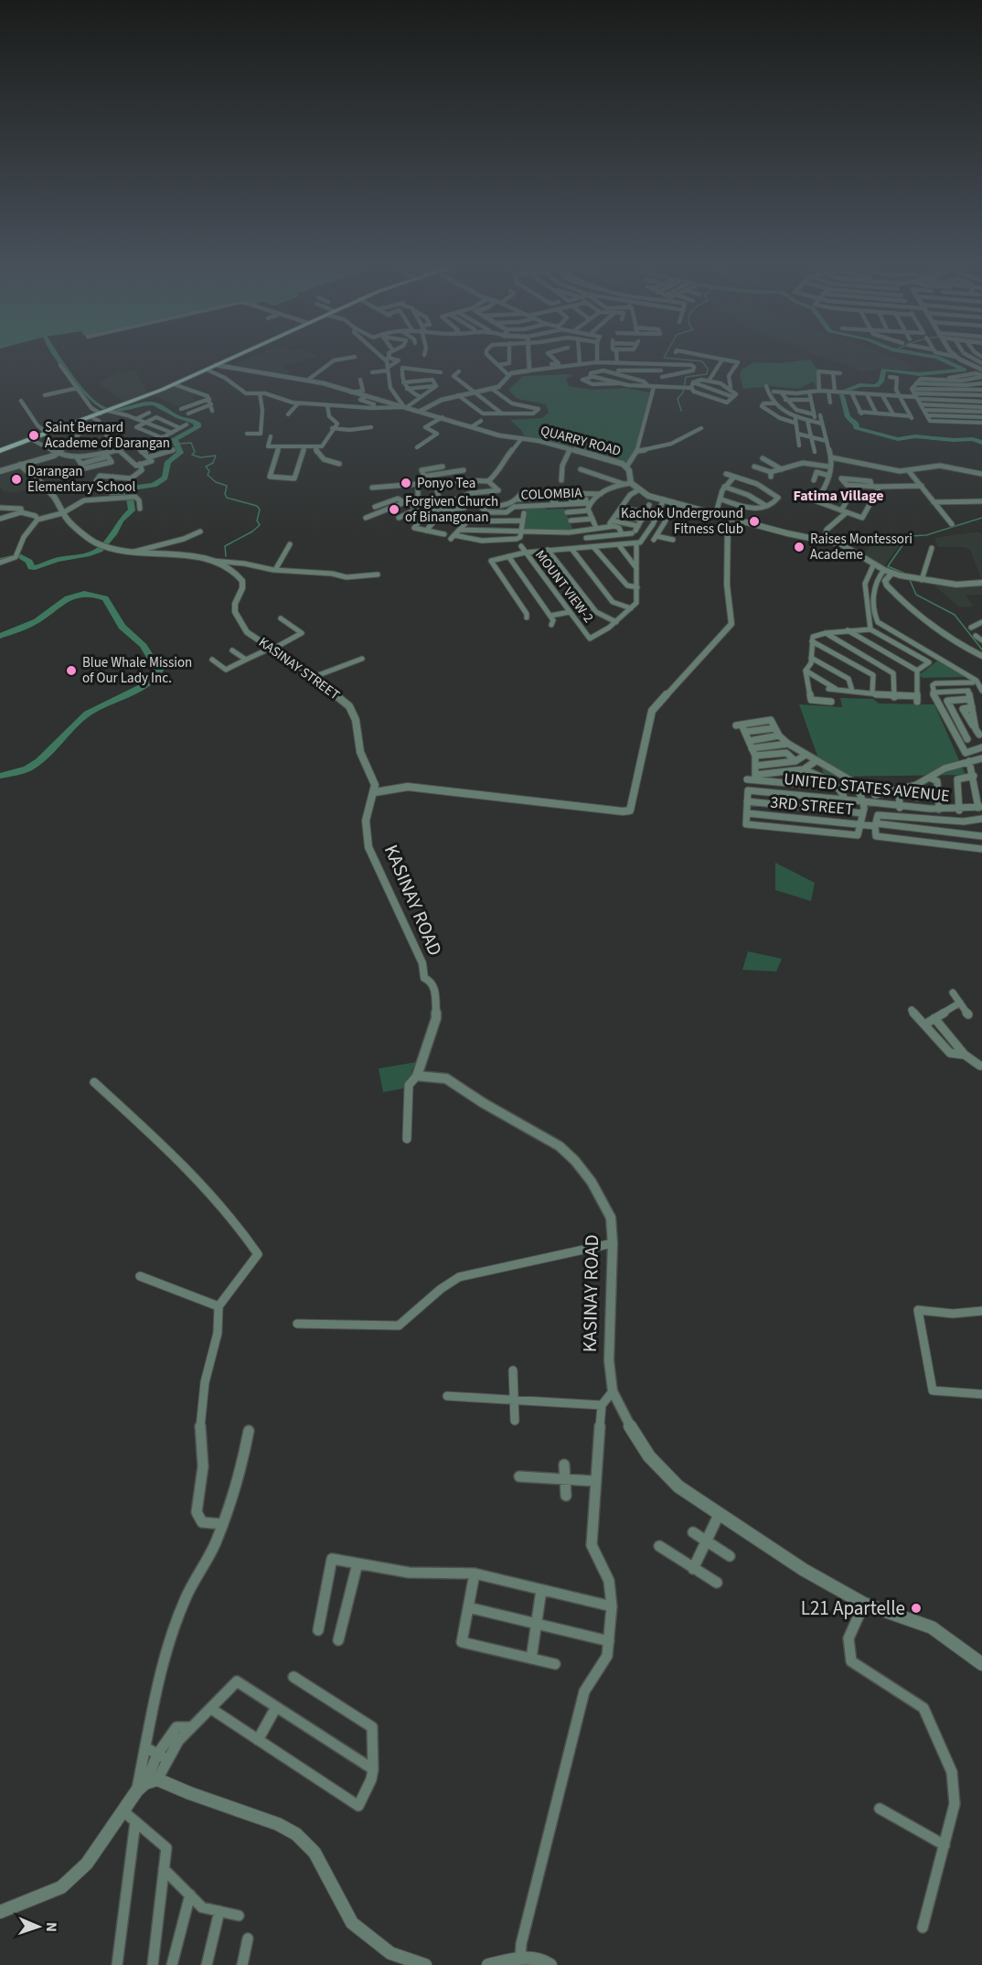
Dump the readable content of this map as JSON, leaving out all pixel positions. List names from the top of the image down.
{
  "streets": {
    "street": [
      "QUARRY ROAD",
      "COLOMBIA",
      "MOUNT VIEW-2",
      "KASINAY STREET",
      "UNITED STATES AVENUE",
      "3RD STREET",
      "KASINAY ROAD"
    ]
  },
  "crossings": [
    ["KASINAY STREET", "KASINAY ROAD"]
  ],
  "districts": ["Fatima Village"],
  "places": [
    "Saint Bernard Academe of Darangan",
    "Darangan Elementary School",
    "Ponyo Tea",
    "Forgiven Church of Binangonan",
    "Kachok Underground Fitness Club",
    "Raises Montessori Academe",
    "Blue Whale Mission of Our Lady Inc.",
    "L21 Apartelle"
  ],
  "north": "right"
}
